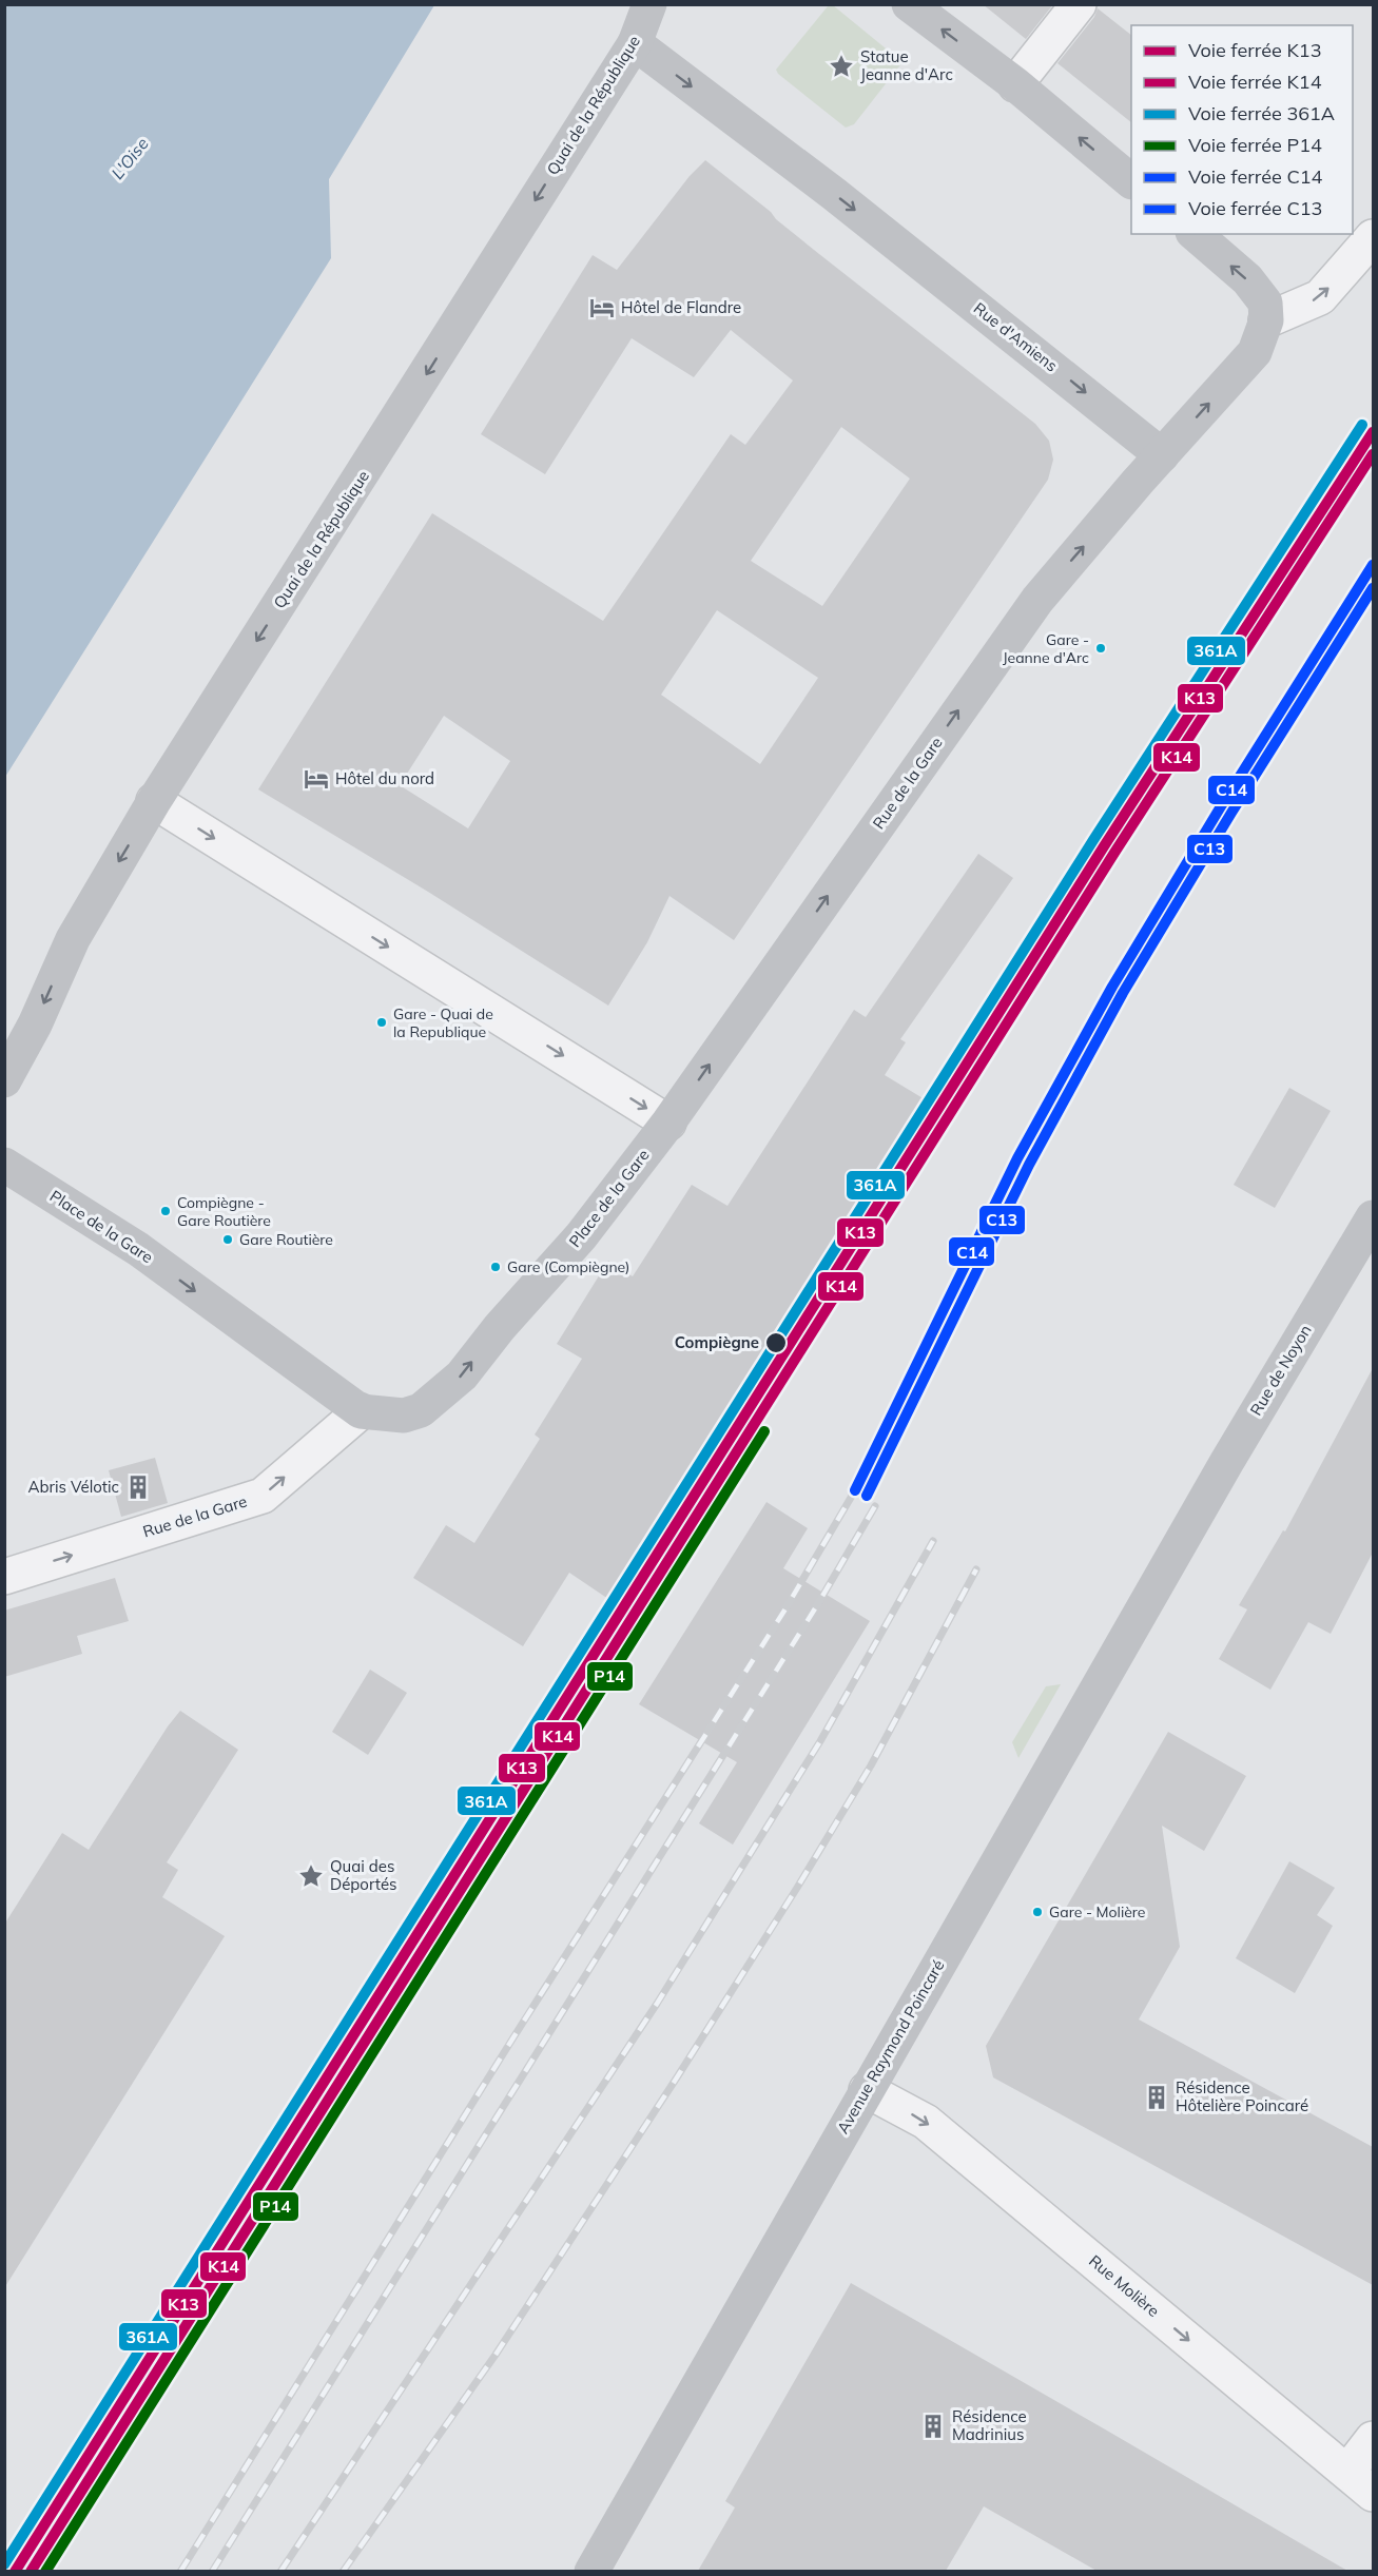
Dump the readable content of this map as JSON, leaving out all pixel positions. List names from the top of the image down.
{
  "streets": {
    "street": [
      "Quai de la République",
      "Rue d'Amiens",
      "Rue de la Gare",
      "Place de la Gare",
      "Rue de Noyon",
      "Avenue Raymond Poincaré",
      "Rue Molière"
    ]
  },
  "crossings": [
    ["Quai de la République", "Rue d'Amiens"],
    ["Rue d'Amiens", "Rue de la Gare"],
    ["Rue de la Gare", "Place de la Gare"],
    ["Rue de Noyon", "Avenue Raymond Poincaré"],
    ["Avenue Raymond Poincaré", "Rue Molière"]
  ],
  "one_way": ["Quai de la République", "Rue de la Gare", "Rue Molière"],
  "water": ["L'Oise"],
  "places": {
    "place": ["Statue Jeanne d'Arc", "Quai des Déportés"],
    "hotel": ["Hôtel de Flandre", "Hôtel du nord"],
    "other": [
      "Gare - Jeanne d'Arc",
      "Gare - Quai de la Republique",
      "Compiègne - Gare Routière",
      "Gare Routière",
      "Gare (Compiègne)",
      "Compiègne",
      "Gare - Molière"
    ],
    "building": ["Abris Vélotic", "Résidence Hôtelière Poincaré", "Résidence Madrinius"]
  },
  "lines": [
    "rail line 361A",
    "rail line K13",
    "rail line K14",
    "rail line C14",
    "rail line C13",
    "rail line P14"
  ],
  "legend": [
    "Voie ferrée K13",
    "Voie ferrée K14",
    "Voie ferrée 361A",
    "Voie ferrée P14",
    "Voie ferrée C14",
    "Voie ferrée C13"
  ]
}
